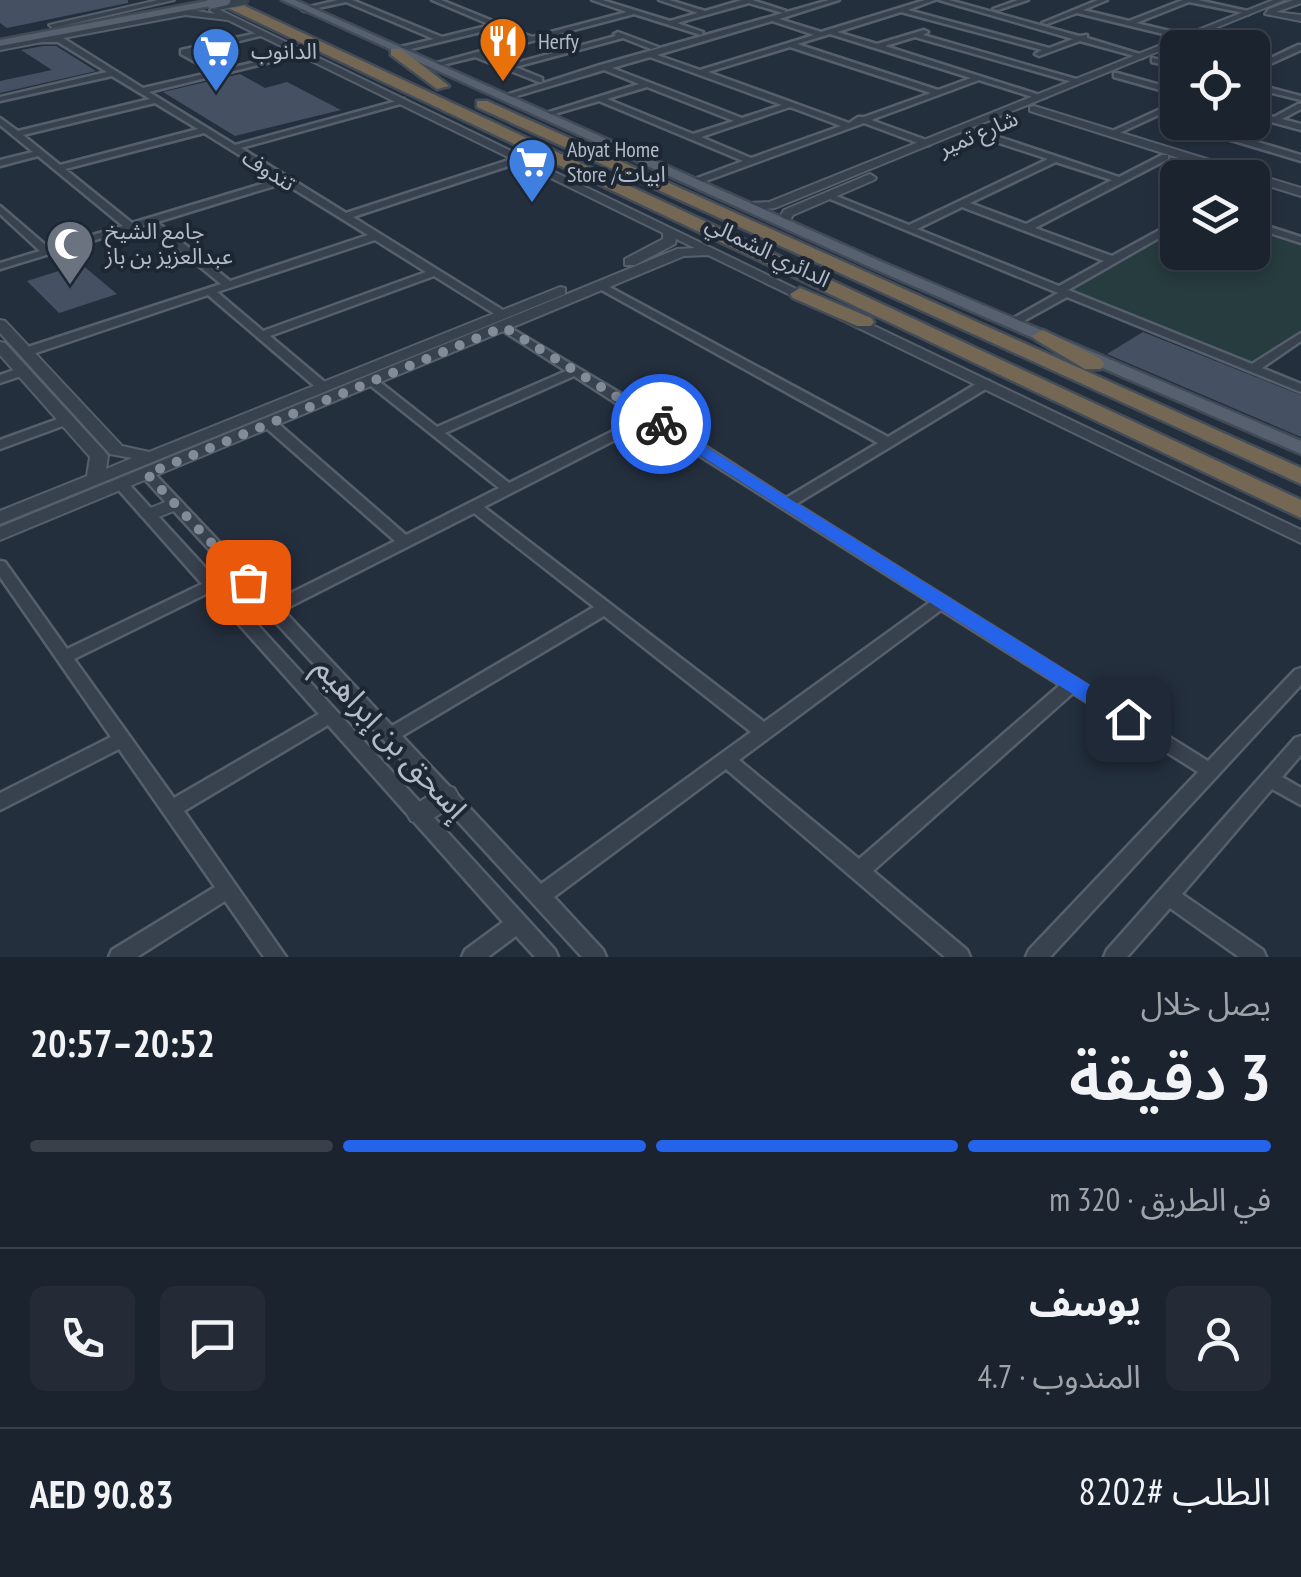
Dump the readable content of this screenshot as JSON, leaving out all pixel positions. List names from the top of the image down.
{
  "streets": {
    "highway": ["الدائري الشمالي"],
    "street": ["شارع تمير", "تندوف", "إسحق بن إبراهيم"]
  },
  "crossings": [
    ["شارع تمير", "الدائري الشمالي"]
  ],
  "places": {
    "restaurant": ["Herfy"],
    "supermarket": ["الدانوب", "Abyat Home Store /ابيات"],
    "mosque": ["جامع الشيخ عبدالعزيز بن باز"]
  },
  "page": {
    "heading": ["3 دقيقة", "يصل خلال", "20:52–20:57"],
    "panel": [
      "يوسف",
      "المندوب · 4.7",
      "الطلب #8202",
      "AED 90.83"
    ],
    "bar": "في الطريق · 320 m"
  }
}
